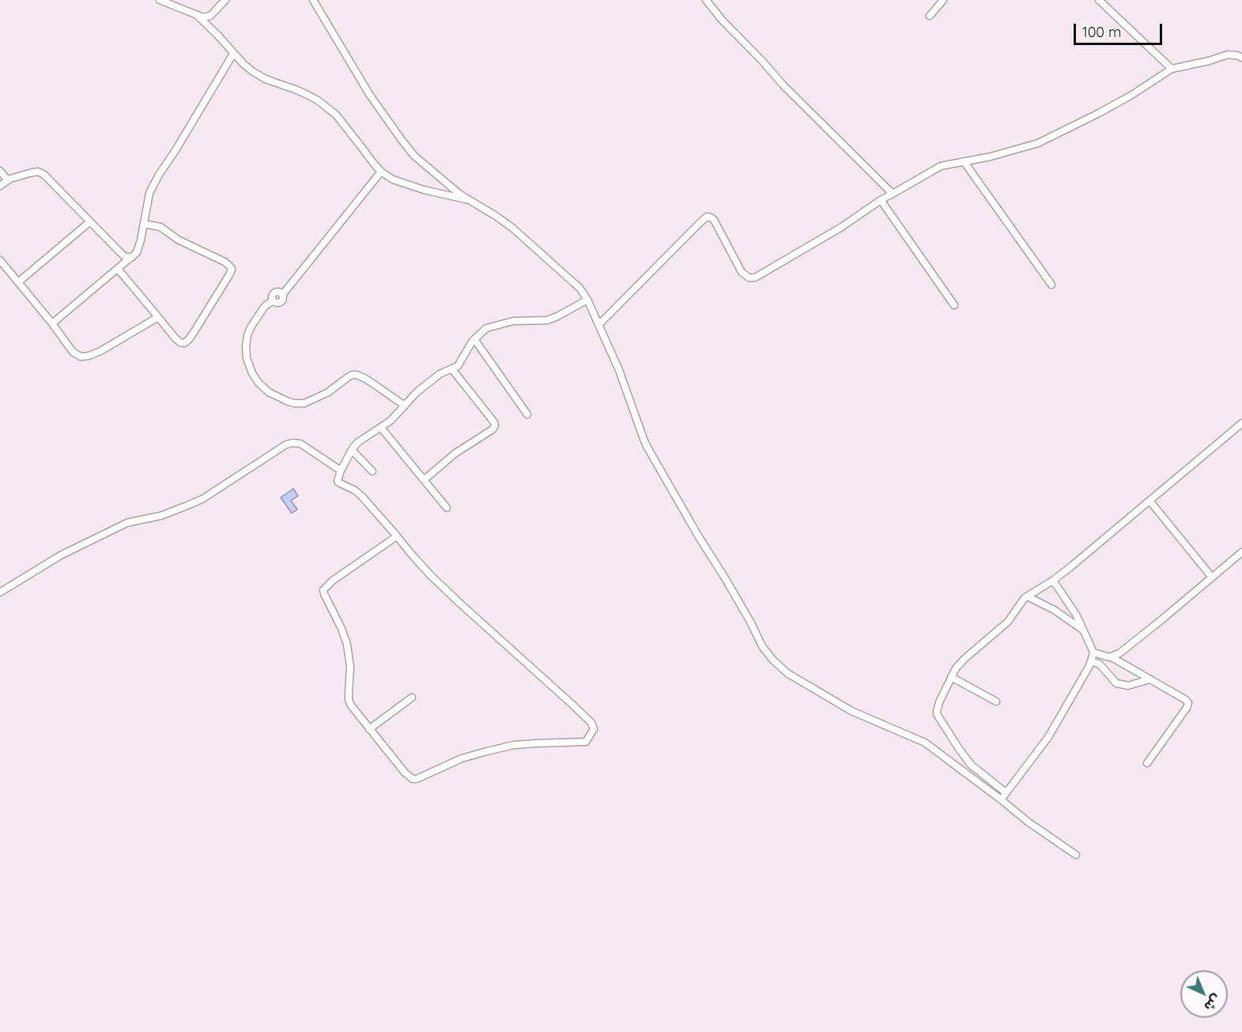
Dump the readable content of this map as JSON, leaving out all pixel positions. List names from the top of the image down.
{
  "scale_bar": "100 m",
  "north": "bottom right"
}
